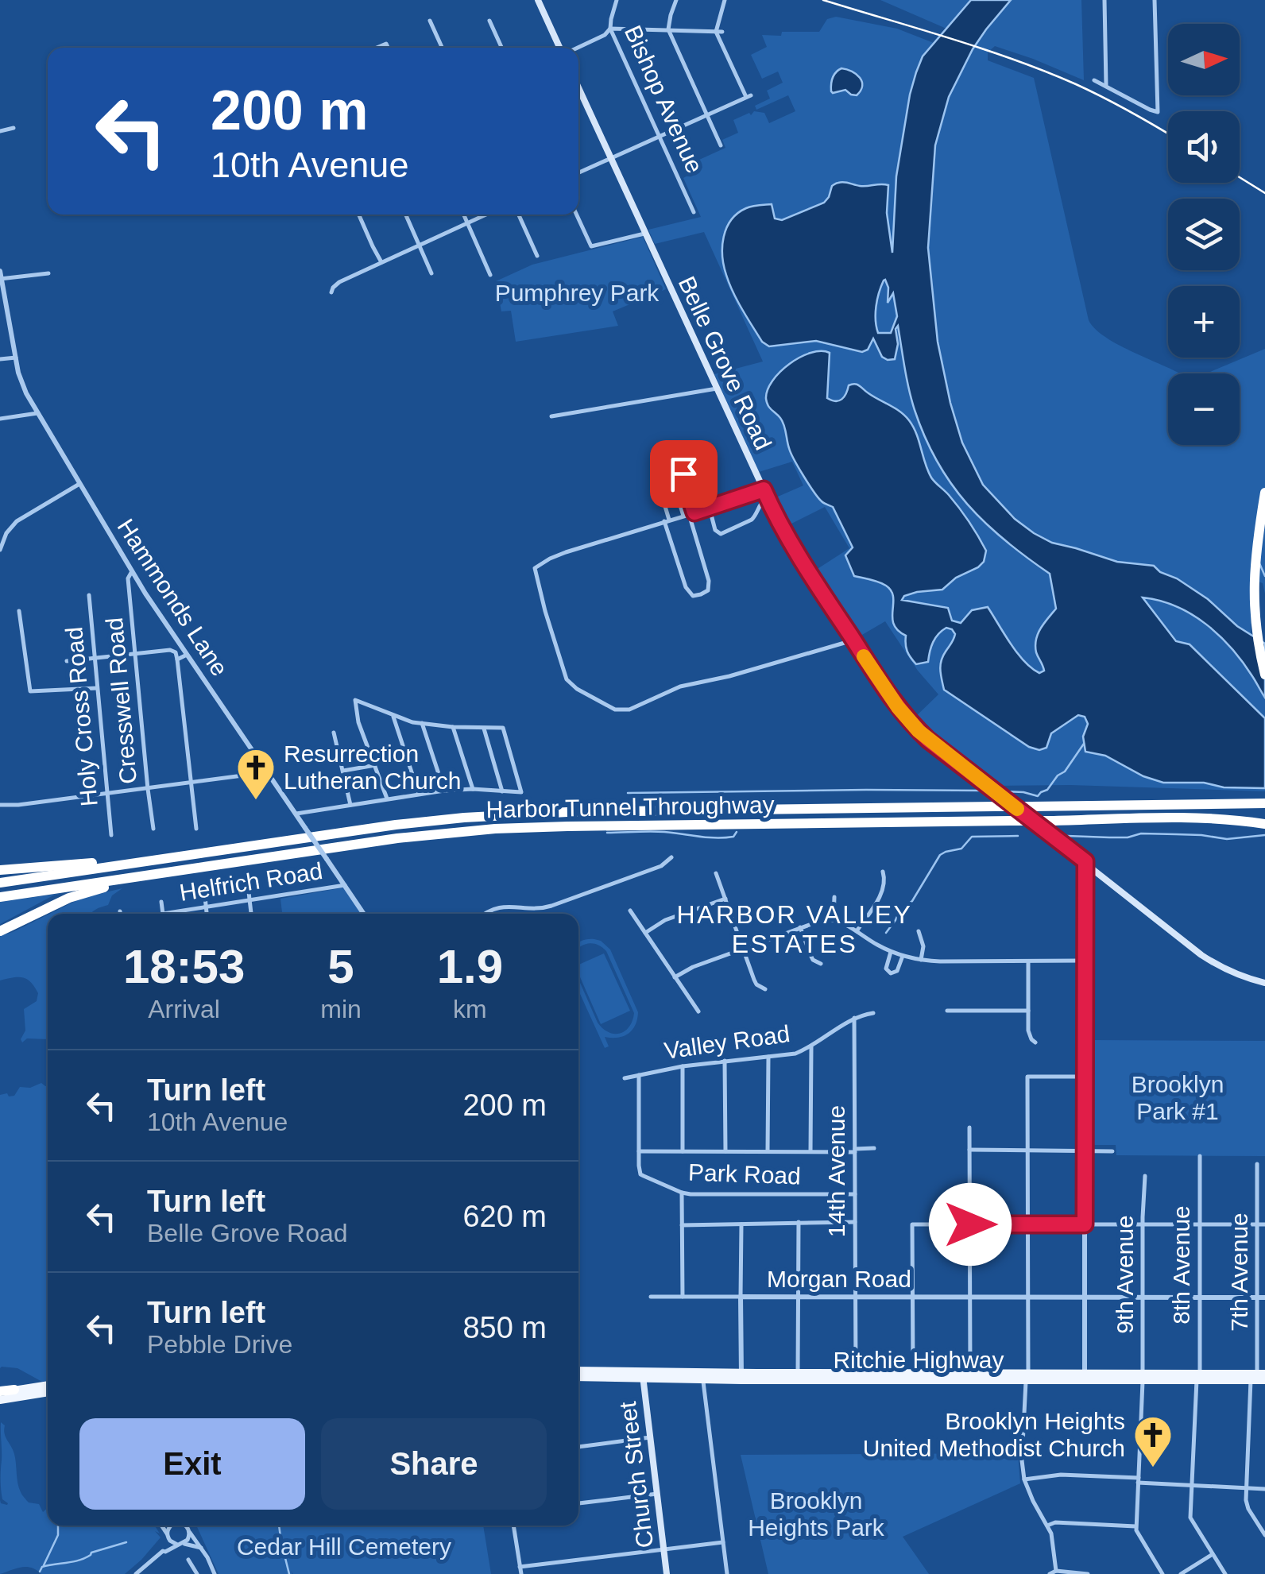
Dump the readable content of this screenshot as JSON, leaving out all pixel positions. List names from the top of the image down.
{
  "streets": {
    "highway": ["Harbor Tunnel Throughway"],
    "main road": ["Belle Grove Road", "Ritchie Highway", "Church Street"],
    "street": [
      "Bishop Avenue",
      "Hammonds Lane",
      "Cresswell Road",
      "Holy Cross Road",
      "Helfrich Road",
      "Valley Road",
      "14th Avenue",
      "Park Road",
      "8th Avenue",
      "7th Avenue",
      "9th Avenue",
      "Morgan Road"
    ]
  },
  "crossings": [
    ["Hammonds Lane", "Cresswell Road"],
    ["Hammonds Lane", "Helfrich Road"],
    ["Valley Road", "14th Avenue"],
    ["Valley Road", "Park Road"],
    ["14th Avenue", "Park Road"],
    ["14th Avenue", "Morgan Road"],
    ["14th Avenue", "Ritchie Highway"],
    ["8th Avenue", "Morgan Road"],
    ["8th Avenue", "Ritchie Highway"],
    ["7th Avenue", "Morgan Road"],
    ["7th Avenue", "Ritchie Highway"],
    ["9th Avenue", "Morgan Road"],
    ["9th Avenue", "Ritchie Highway"],
    ["Ritchie Highway", "Church Street"]
  ],
  "districts": ["HARBOR VALLEY ESTATES"],
  "parks": [
    "Pumphrey Park",
    "Brooklyn Park #1",
    "Brooklyn Heights Park",
    "Cedar Hill Cemetery"
  ],
  "places": {
    "church": ["Resurrection Lutheran Church", "Brooklyn Heights United Methodist Church"]
  },
  "north": "right",
  "page": {
    "map_buttons": ["+", "−"],
    "turn": ["200 m", "10th Avenue"],
    "eta": [
      "18:53",
      "Arrival",
      "5",
      "min",
      "1.9",
      "km"
    ],
    "list": [
      {
        "name": "Turn left",
        "note": "10th Avenue",
        "value": "200 m"
      },
      {
        "name": "Turn left",
        "note": "Belle Grove Road",
        "value": "620 m"
      },
      {
        "name": "Turn left",
        "note": "Pebble Drive",
        "value": "850 m"
      }
    ],
    "buttons": ["Exit", "Share"]
  }
}
